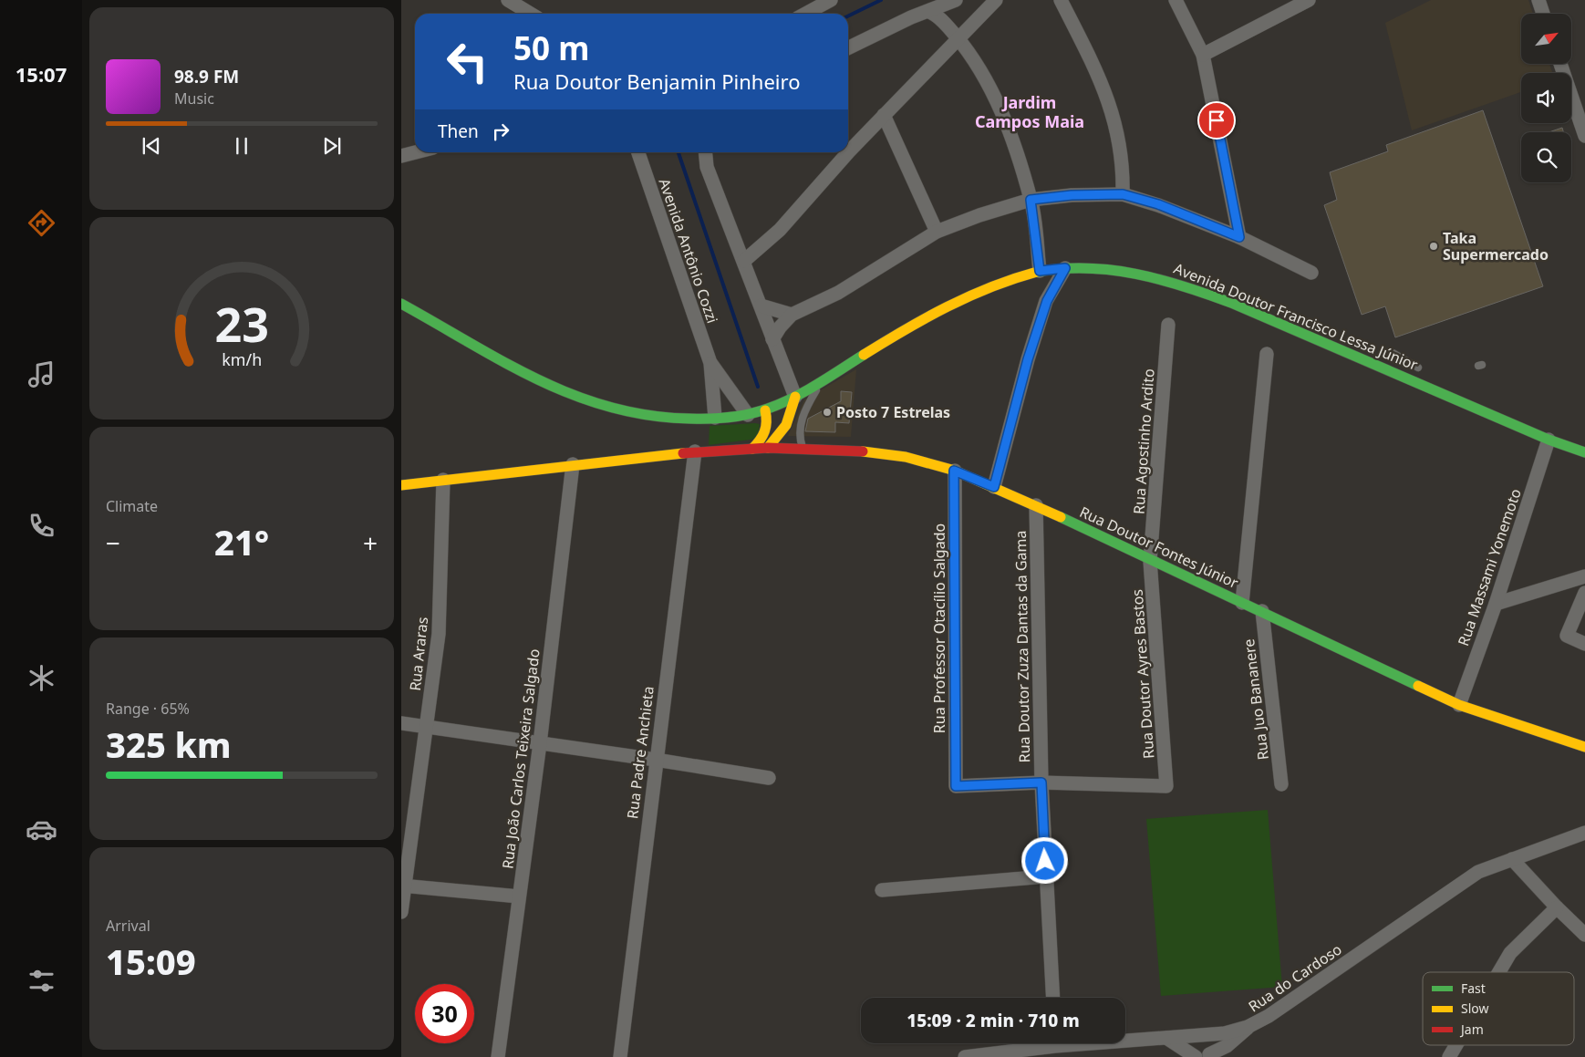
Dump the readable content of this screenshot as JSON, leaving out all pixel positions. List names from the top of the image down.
{
  "streets": {
    "street": [
      "Avenida Antônio Cozzi",
      "Avenida Doutor Francisco Lessa Júnior",
      "Rua Agostinho Ardito",
      "Rua Doutor Fontes Júnior",
      "Rua Massami Yonemoto",
      "Rua Professor Otacílio Salgado",
      "Rua Doutor Zuza Dantas da Gama",
      "Rua Araras",
      "Rua Doutor Ayres Bastos",
      "Rua Juo Bananere",
      "Rua Padre Anchieta",
      "Rua João Carlos Teixeira Salgado",
      "Rua do Cardoso"
    ]
  },
  "crossings": [
    ["Avenida Antônio Cozzi", "Avenida Doutor Francisco Lessa Júnior"],
    ["Avenida Doutor Francisco Lessa Júnior", "Rua Massami Yonemoto"],
    ["Rua Agostinho Ardito", "Rua Doutor Fontes Júnior"],
    ["Rua Agostinho Ardito", "Rua Doutor Ayres Bastos"],
    ["Rua Doutor Fontes Júnior", "Rua Massami Yonemoto"],
    ["Rua Doutor Fontes Júnior", "Rua Professor Otacílio Salgado"],
    ["Rua Doutor Fontes Júnior", "Rua Doutor Zuza Dantas da Gama"],
    ["Rua Doutor Fontes Júnior", "Rua Araras"],
    ["Rua Doutor Fontes Júnior", "Rua Doutor Ayres Bastos"],
    ["Rua Doutor Fontes Júnior", "Rua Juo Bananere"],
    ["Rua Doutor Fontes Júnior", "Rua Padre Anchieta"],
    ["Rua Doutor Fontes Júnior", "Rua João Carlos Teixeira Salgado"],
    ["Rua Professor Otacílio Salgado", "Rua Doutor Zuza Dantas da Gama"],
    ["Rua Professor Otacílio Salgado", "Rua Doutor Ayres Bastos"],
    ["Rua Doutor Zuza Dantas da Gama", "Rua Doutor Ayres Bastos"]
  ],
  "districts": ["Jardim Campos Maia"],
  "places": ["Taka Supermercado", "Posto 7 Estrelas"],
  "legend": ["Fast", "Slow", "Jam"],
  "north": "top right",
  "page": {
    "tabs": "15:07",
    "turn": ["50 m", "Rua Doutor Benjamin Pinheiro"],
    "song": ["98.9 FM", "Music"],
    "then": "Then",
    "tile": [
      "Climate",
      ["Range · 65%", "325 km"],
      ["Arrival", "15:09"]
    ],
    "heat": ["−", "21°", "+"],
    "limit": "30",
    "trip": "15:09 · 2 min · 710 m",
    "gauge": ["23", "km/h"]
  }
}
